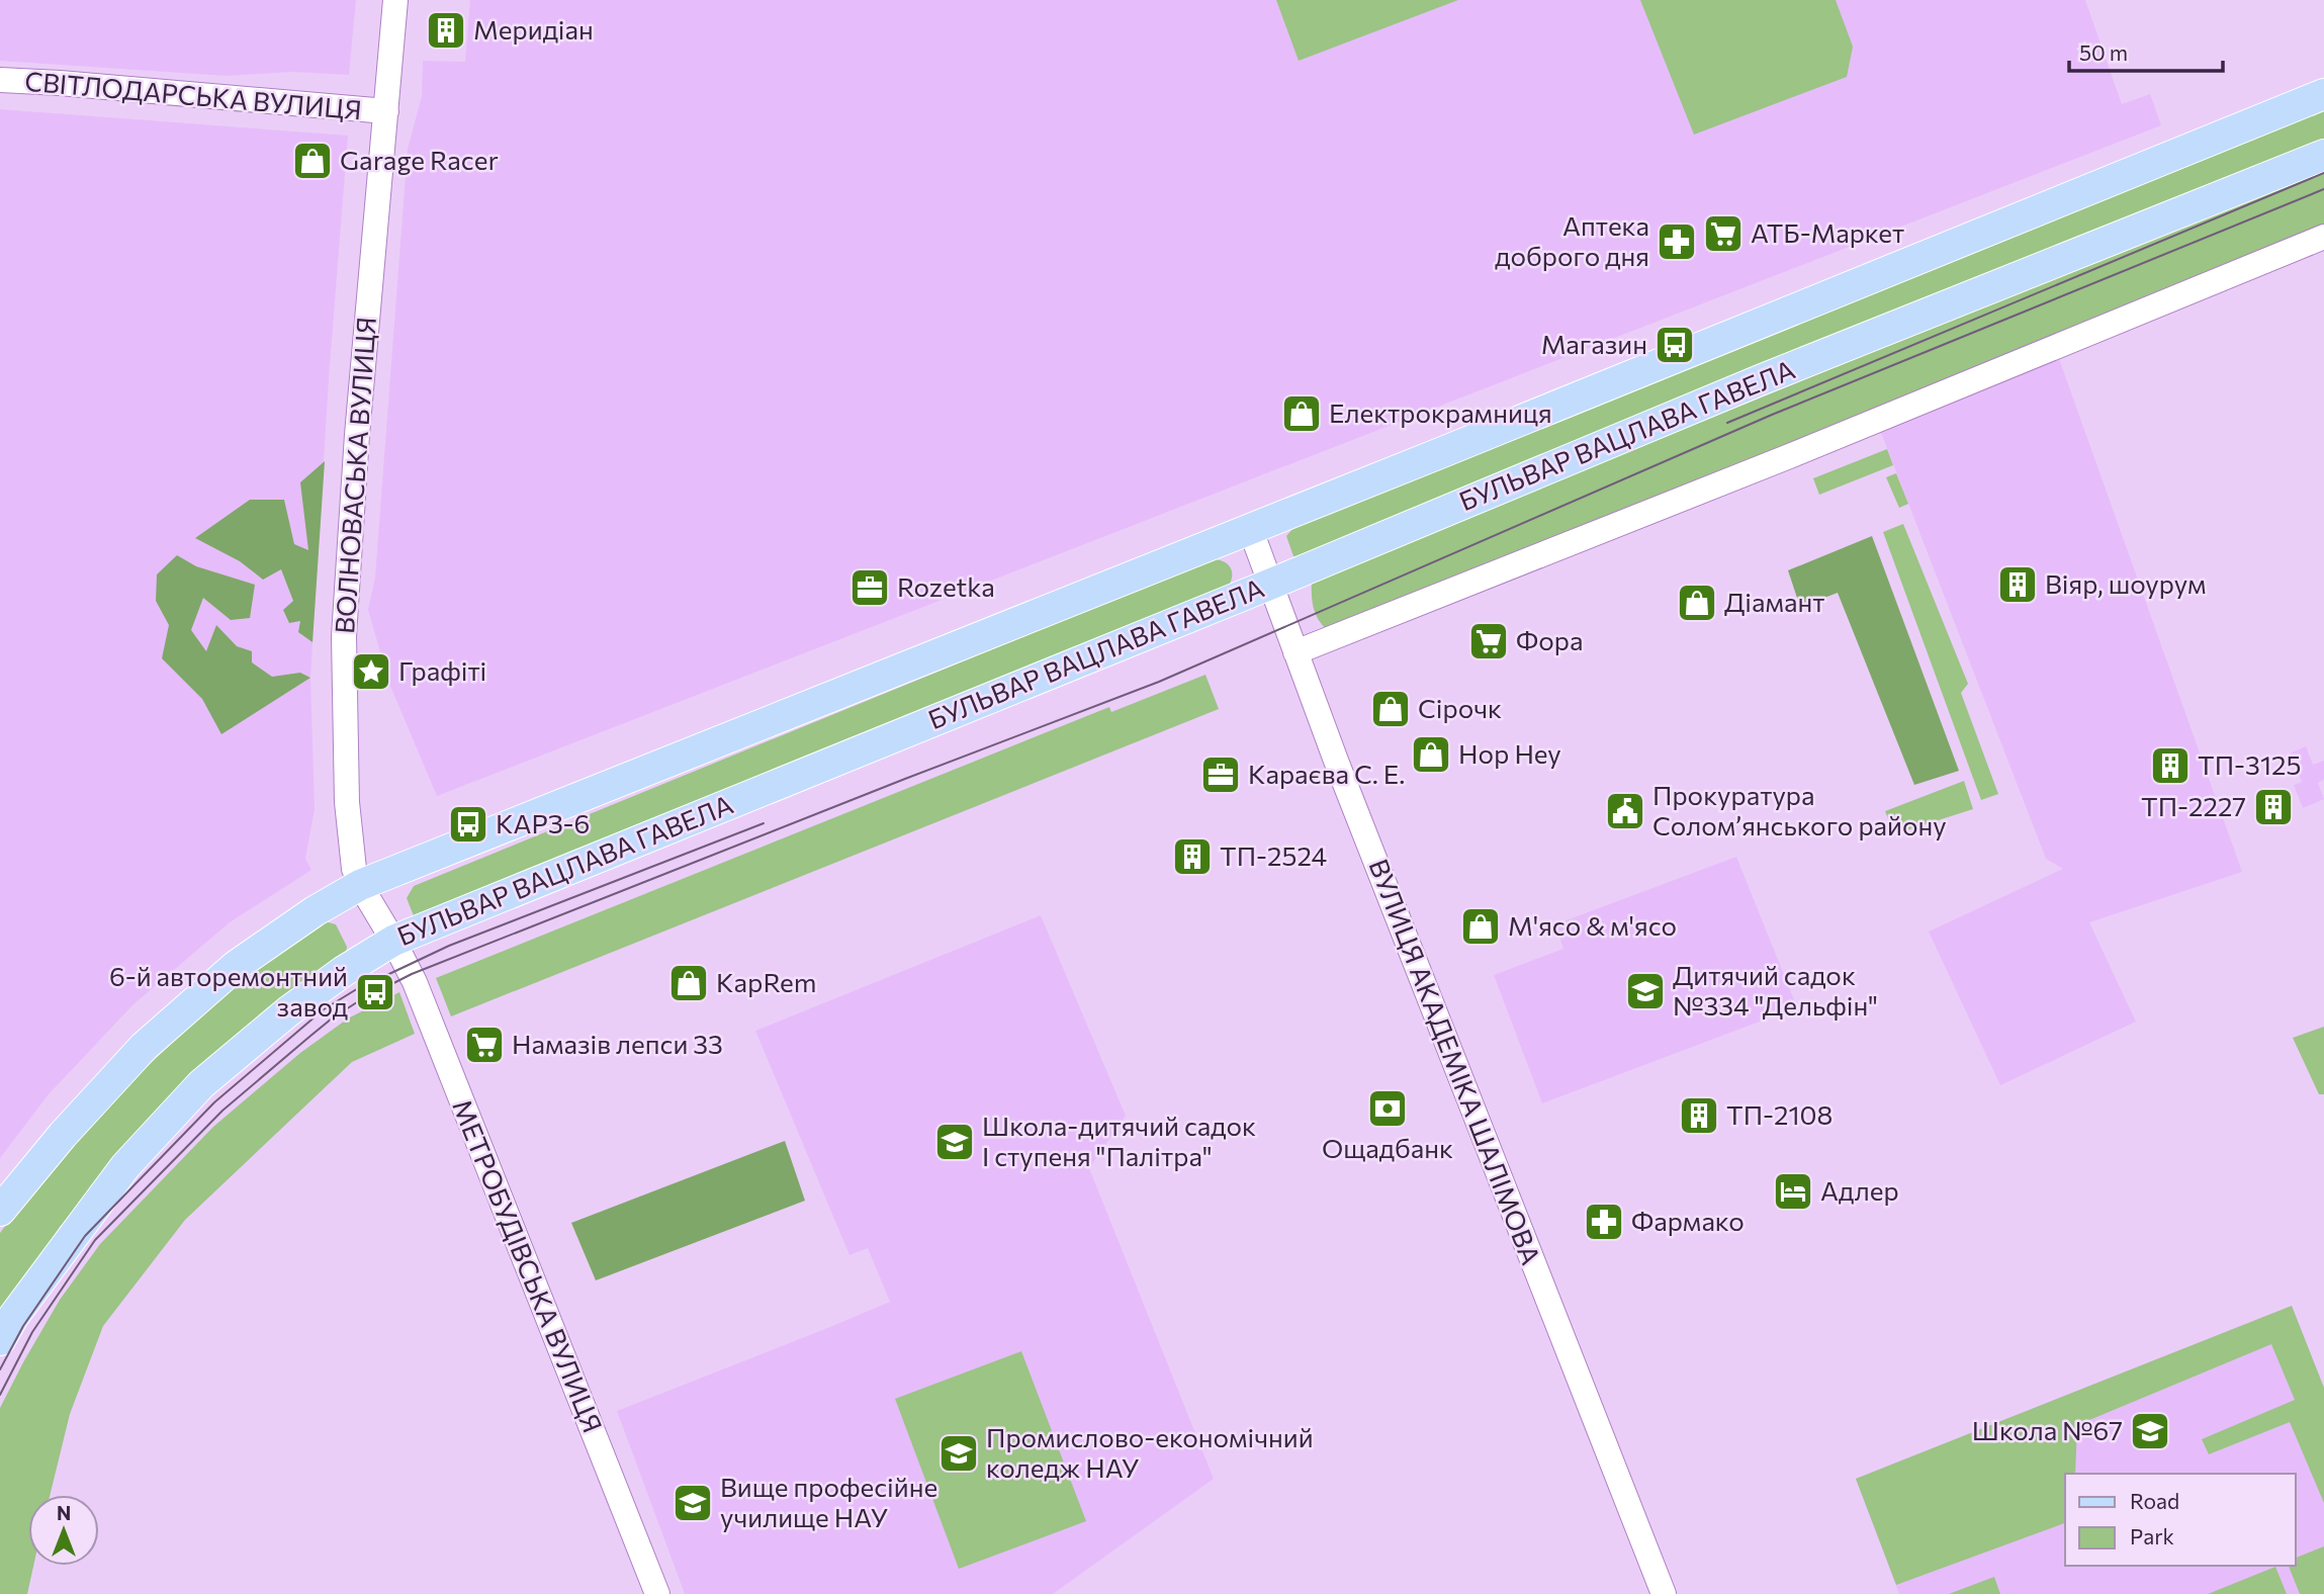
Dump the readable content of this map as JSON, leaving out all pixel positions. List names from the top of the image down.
{
  "streets": {
    "main road": ["БУЛЬВАР ВАЦЛАВА ГАВЕЛА"],
    "street": [
      "СВІТЛОДАРСЬКА ВУЛИЦЯ",
      "ВОЛНОВАСЬКА ВУЛИЦЯ",
      "ВУЛИЦЯ АКАДЕМІКА ШАЛІМОВА",
      "МЕТРОБУДІВСЬКА ВУЛИЦЯ"
    ]
  },
  "crossings": [
    ["СВІТЛОДАРСЬКА ВУЛИЦЯ", "ВОЛНОВАСЬКА ВУЛИЦЯ"],
    ["БУЛЬВАР ВАЦЛАВА ГАВЕЛА", "ВОЛНОВАСЬКА ВУЛИЦЯ"],
    ["БУЛЬВАР ВАЦЛАВА ГАВЕЛА", "ВУЛИЦЯ АКАДЕМІКА ШАЛІМОВА"],
    ["БУЛЬВАР ВАЦЛАВА ГАВЕЛА", "МЕТРОБУДІВСЬКА ВУЛИЦЯ"],
    ["ВОЛНОВАСЬКА ВУЛИЦЯ", "МЕТРОБУДІВСЬКА ВУЛИЦЯ"]
  ],
  "places": {
    "building": [
      "Меридіан",
      "Віяр, шоурум",
      "ТП-3125",
      "ТП-2227",
      "ТП-2524",
      "ТП-2108"
    ],
    "shop": [
      "Garage Racer",
      "Електрокрамниця",
      "Діамант",
      "Сірочк",
      "Hop Hey",
      "М'ясо & м'ясо",
      "KapRem"
    ],
    "supermarket": ["АТБ-Маркет", "Фора", "Намазів лепси 33"],
    "pharmacy": ["Аптека доброго дня", "Фармако"],
    "bus stop": ["Магазин", "КАРЗ-6", "6-й авторемонтний завод"],
    "office": ["Rozetka", "Караєва С. Е."],
    "place": ["Графіті"],
    "public building": ["Прокуратура Солом’янського району"],
    "school or university": [
      "Дитячий садок №334 \"Дельфін\"",
      "Школа-дитячий садок І ступеня \"Палітра\"",
      "Школа №67",
      "Промислово-економічний коледж НАУ",
      "Вище професійне училище НАУ"
    ],
    "bank": ["Ощадбанк"],
    "hotel": ["Адлер"]
  },
  "legend": ["Road", "Park"],
  "scale_bar": "50 m",
  "north": "top"
}
